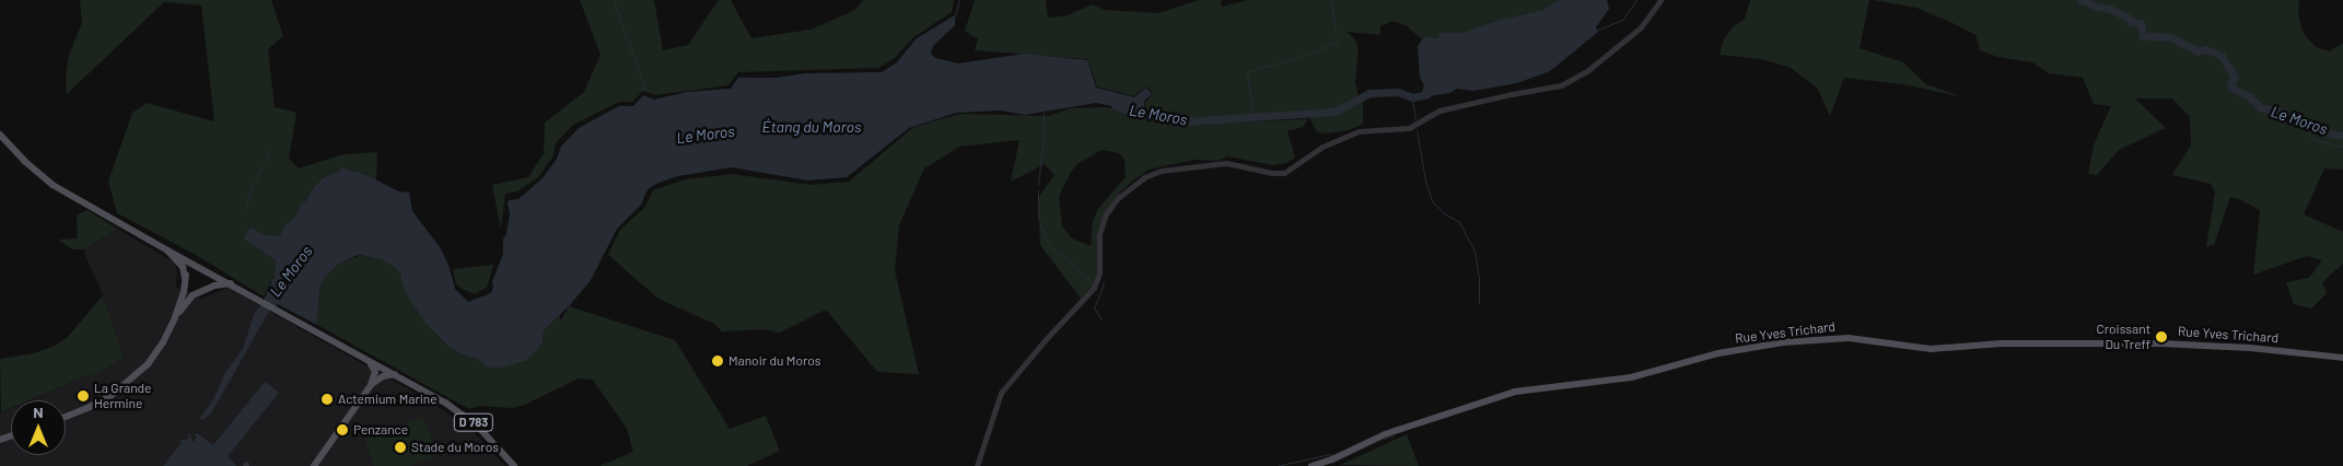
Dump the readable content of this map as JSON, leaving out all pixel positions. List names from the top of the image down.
{
  "streets": {
    "main road": ["Rue Yves Trichard", "D 783"]
  },
  "water": ["Le Moros", "Étang du Moros"],
  "places": [
    "Croissant Du Treff",
    "Manoir du Moros",
    "La Grande Hermine",
    "Actemium Marine",
    "Penzance",
    "Stade du Moros"
  ],
  "north": "top"
}
